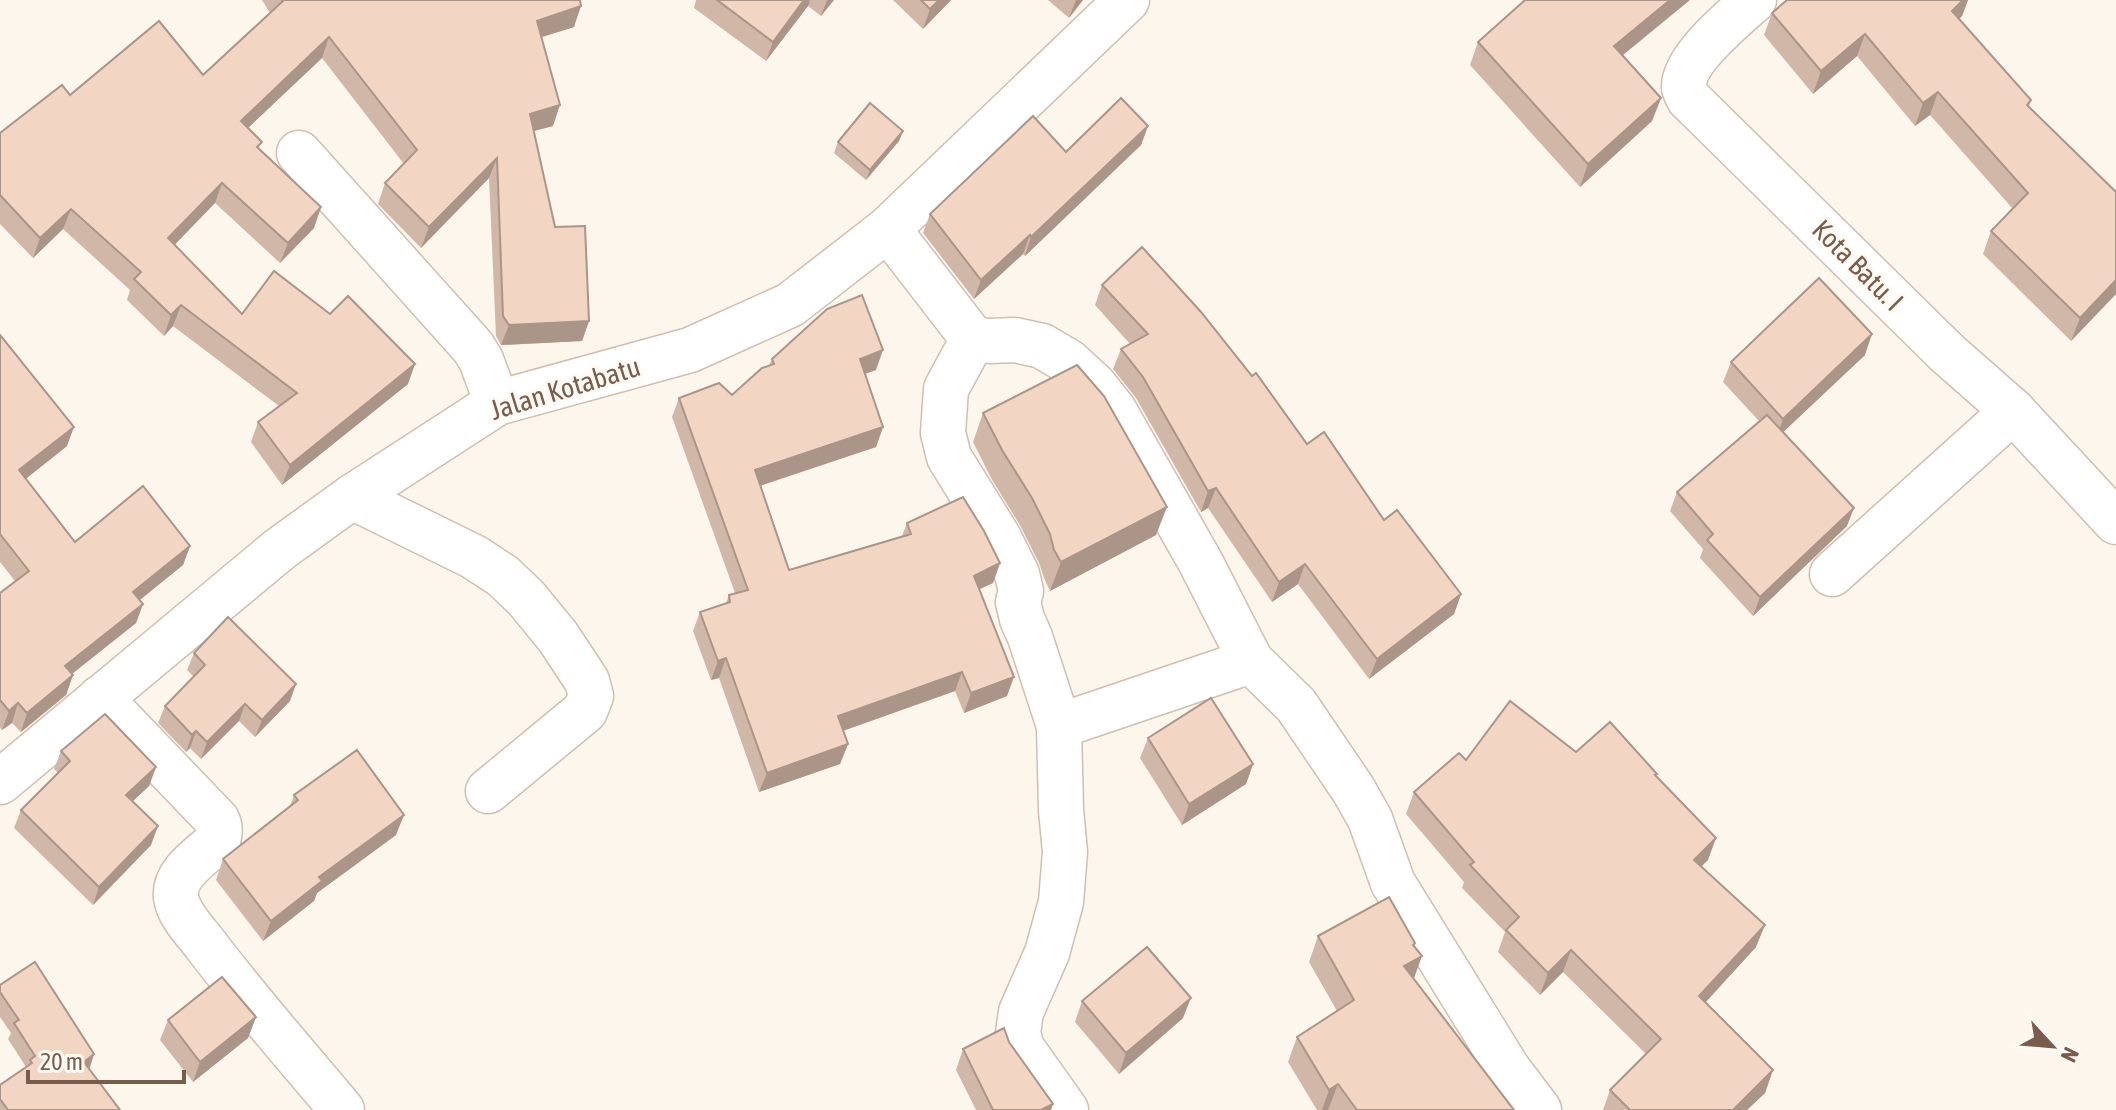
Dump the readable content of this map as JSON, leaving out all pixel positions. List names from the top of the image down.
{
  "streets": {
    "street": ["Kota Batu. I", "Jalan Kotabatu"]
  },
  "scale_bar": "20 m",
  "north": "bottom right"
}
